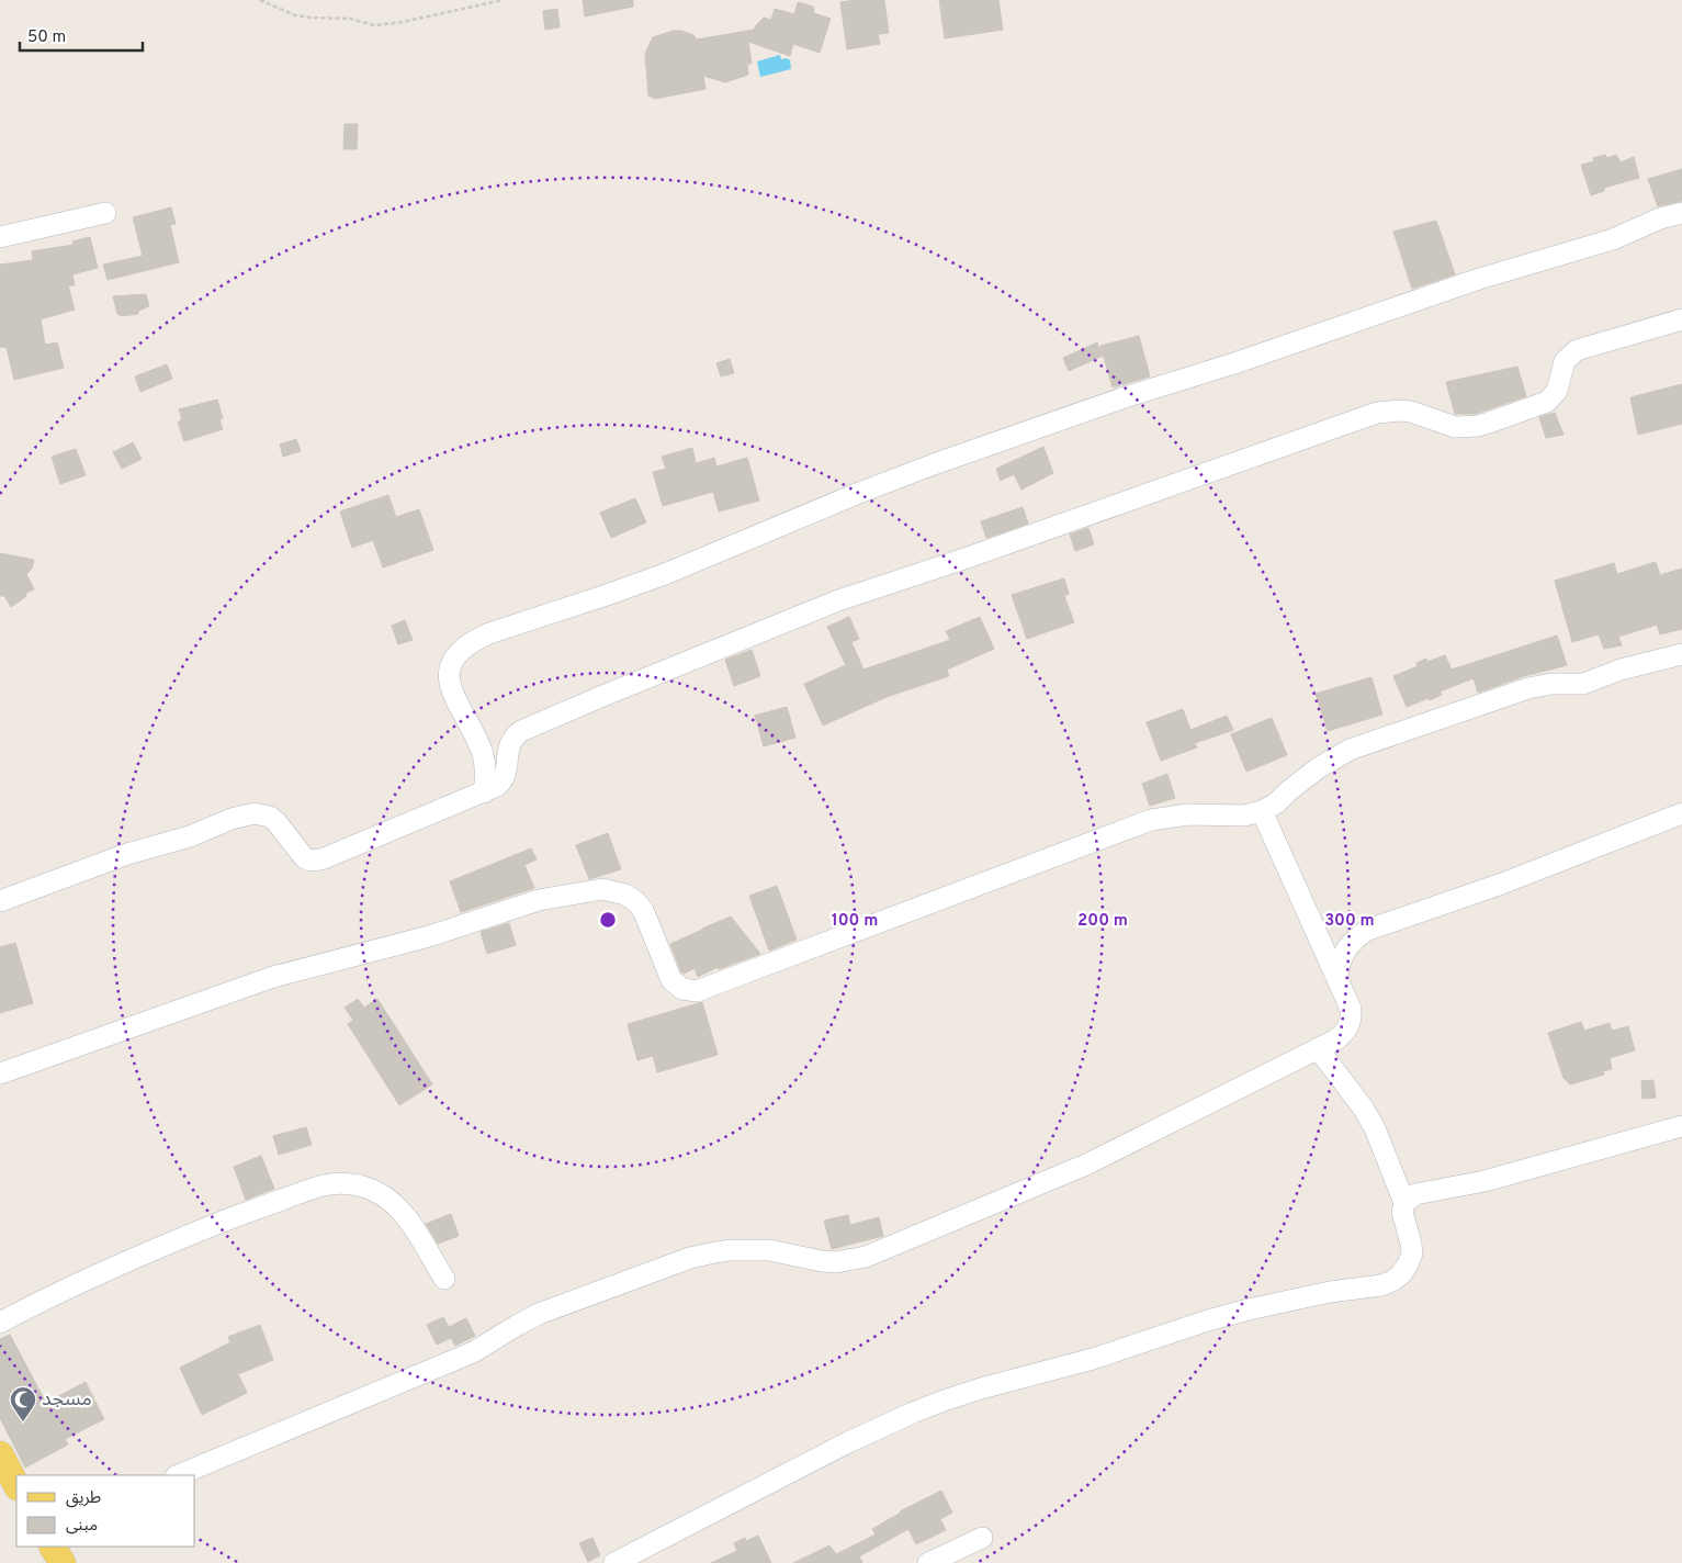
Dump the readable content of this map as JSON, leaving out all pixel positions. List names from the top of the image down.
{
  "places": {
    "mosque": ["مسجد"]
  },
  "legend": ["طريق", "مبنى"],
  "scale_bar": "50 m",
  "rings": ["100 m", "200 m", "300 m"]
}
